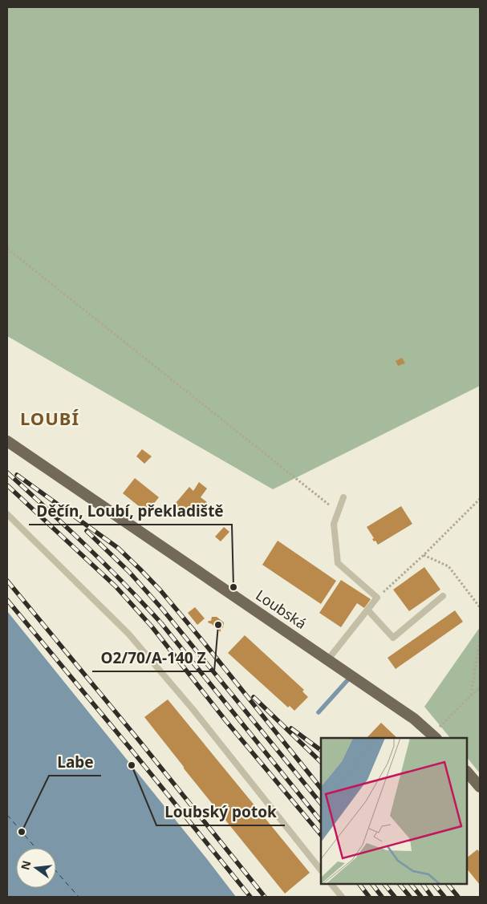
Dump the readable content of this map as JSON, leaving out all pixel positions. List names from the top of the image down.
{
  "streets": {
    "main road": ["Loubská"]
  },
  "districts": ["LOUBÍ"],
  "places": [
    "Děčín, Loubí, překladiště",
    "O2/70/A-140 Z",
    "Loubský potok",
    "Labe"
  ],
  "north": "left"
}
